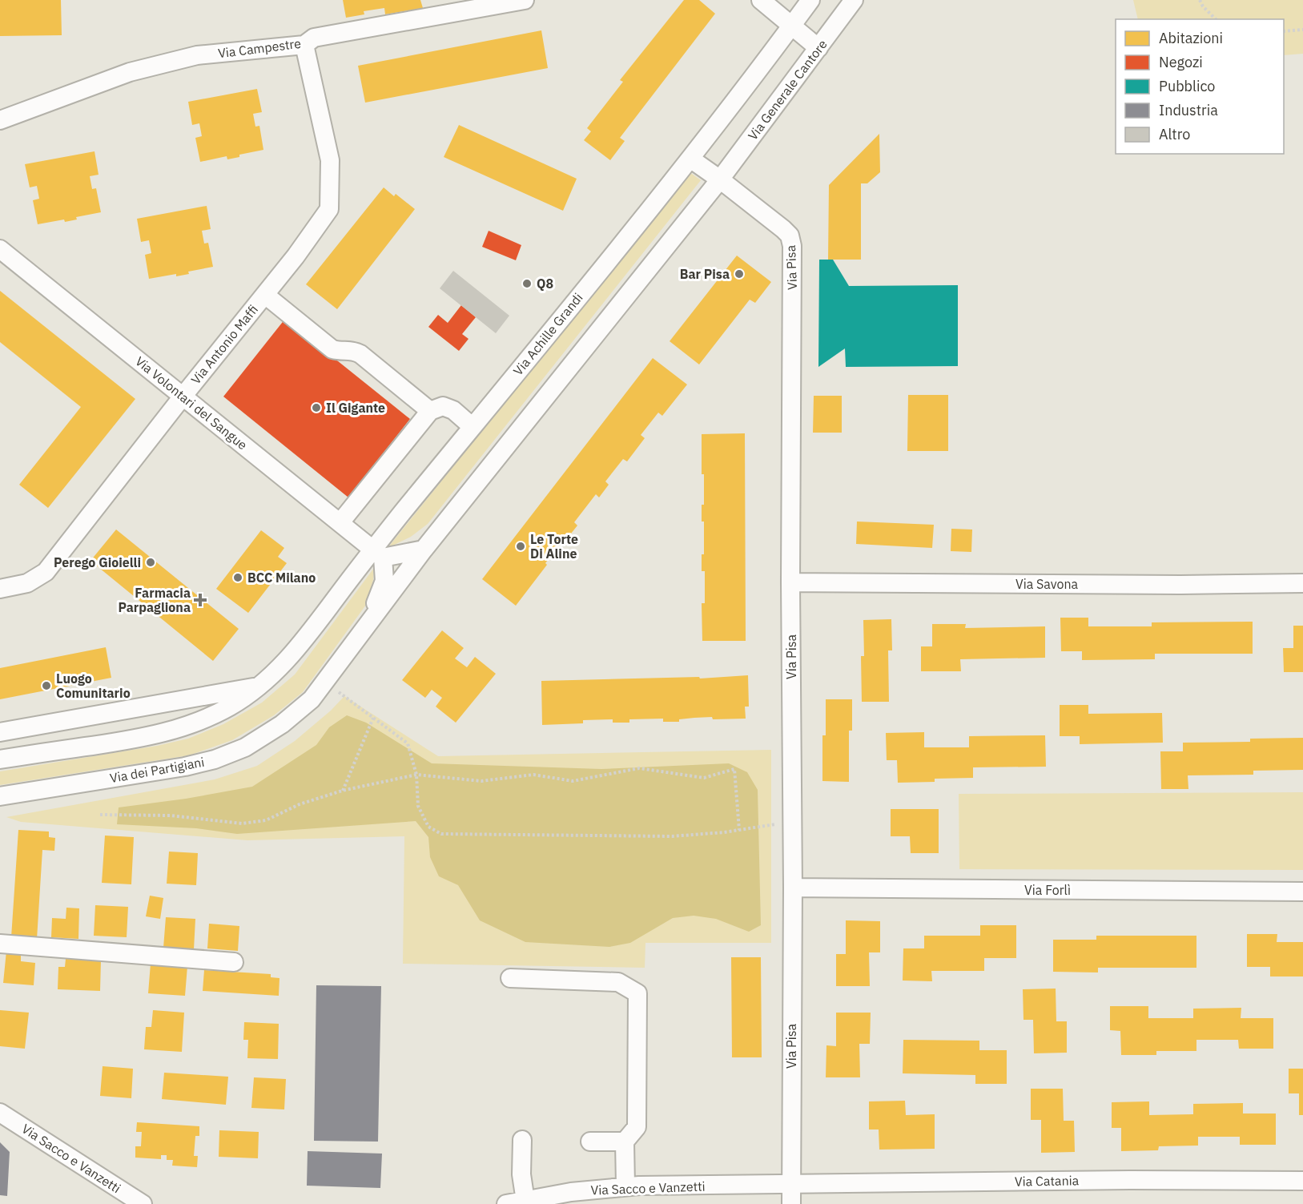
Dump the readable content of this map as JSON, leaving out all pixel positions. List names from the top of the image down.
{
  "streets": {
    "street": [
      "Via Campestre",
      "Via Generale Cantore",
      "Via Pisa",
      "Via Achille Grandi",
      "Via Antonio Maffi",
      "Via Volontari del Sangue",
      "Via Savona",
      "Via dei Partigiani",
      "Via Forlì",
      "Via Sacco e Vanzetti",
      "Via Catania"
    ]
  },
  "crossings": [
    ["Via Campestre", "Via Antonio Maffi"],
    ["Via Generale Cantore", "Via Pisa"],
    ["Via Pisa", "Via Achille Grandi"],
    ["Via Pisa", "Via Savona"],
    ["Via Pisa", "Via Forlì"],
    ["Via Pisa", "Via Sacco e Vanzetti"],
    ["Via Pisa", "Via Catania"],
    ["Via Achille Grandi", "Via Volontari del Sangue"],
    ["Via Antonio Maffi", "Via Volontari del Sangue"],
    ["Via Sacco e Vanzetti", "Via Catania"]
  ],
  "places": {
    "other": [
      "Bar Pisa",
      "Q8",
      "Il Gigante",
      "Le Torte Di Aline",
      "Perego Gioielli",
      "BCC Milano",
      "Luogo Comunitario"
    ],
    "health": ["Farmacia Parpagliona"]
  },
  "legend": [
    "Abitazioni",
    "Negozi",
    "Pubblico",
    "Industria",
    "Altro"
  ]
}
